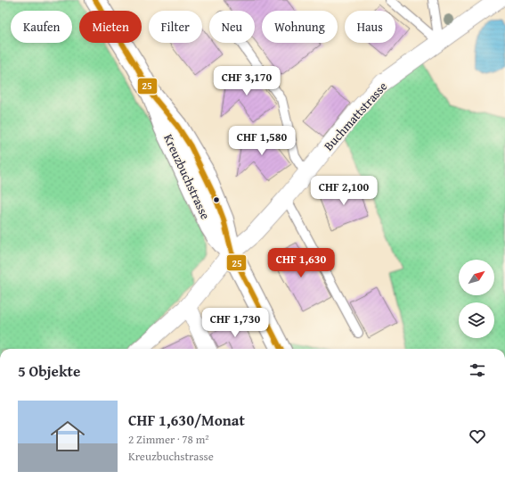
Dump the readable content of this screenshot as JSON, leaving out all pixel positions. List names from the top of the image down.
{
  "streets": {
    "street": ["Buchmattstrasse", "Kreuzbuchstrasse"]
  },
  "crossings": [
    ["Buchmattstrasse", "Kreuzbuchstrasse"]
  ],
  "lines": ["transit line 25"],
  "north": "top right",
  "page": {
    "chip": [
      "Kaufen",
      "Mieten",
      "Filter",
      "Neu",
      "Wohnung",
      "Haus"
    ],
    "price": [
      "CHF 3,170",
      "CHF 1,580",
      "CHF 2,100",
      "CHF 1,630",
      "CHF 1,730"
    ],
    "heading": "5 Objekte",
    "list": [
      {
        "name": "CHF 1,630/Monat",
        "note": "2 Zimmer · 78 m² · Kreuzbuchstrasse"
      }
    ]
  }
}
